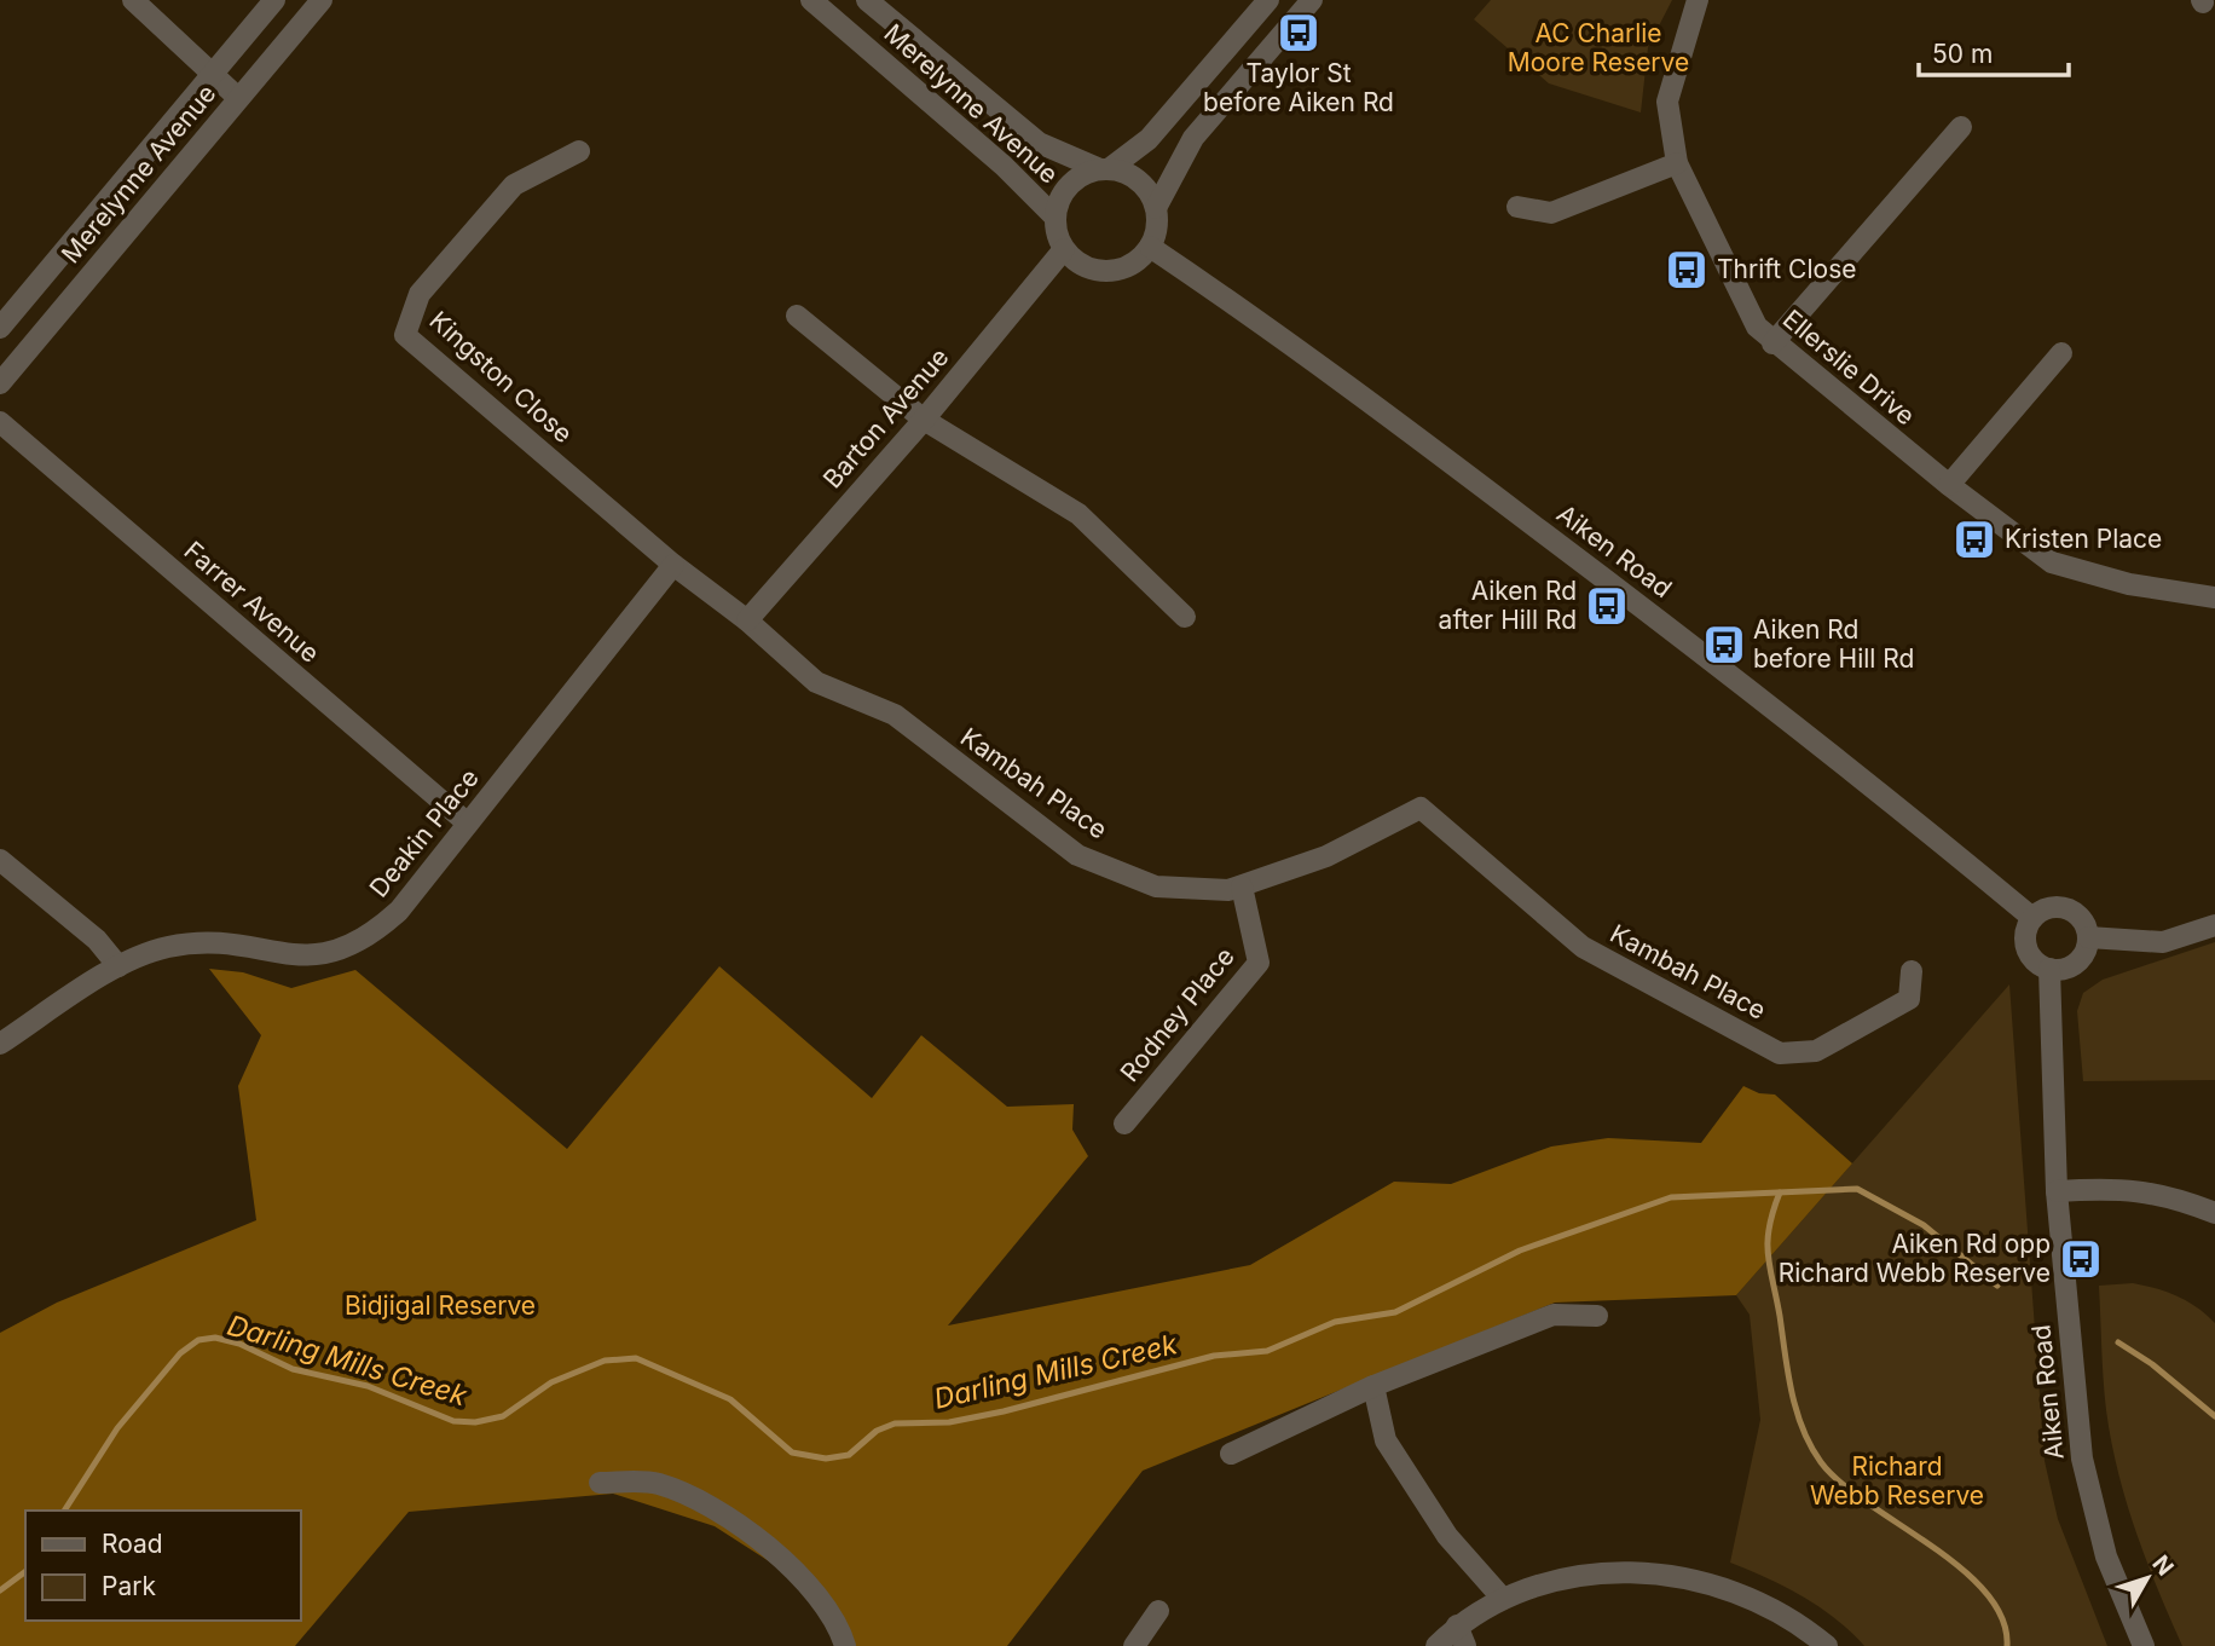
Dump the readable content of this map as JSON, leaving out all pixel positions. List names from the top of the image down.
{
  "streets": {
    "street": [
      "Merelynne Avenue",
      "Ellerslie Drive",
      "Kingston Close",
      "Barton Avenue",
      "Aiken Road",
      "Farrer Avenue",
      "Kambah Place",
      "Deakin Place",
      "Rodney Place"
    ]
  },
  "crossings": [
    ["Merelynne Avenue", "Barton Avenue"],
    ["Merelynne Avenue", "Aiken Road"],
    ["Kingston Close", "Kambah Place"],
    ["Kingston Close", "Deakin Place"],
    ["Barton Avenue", "Aiken Road"],
    ["Barton Avenue", "Kambah Place"],
    ["Farrer Avenue", "Deakin Place"],
    ["Kambah Place", "Deakin Place"],
    ["Kambah Place", "Rodney Place"]
  ],
  "water": ["Darling Mills Creek"],
  "parks": ["AC Charlie Moore Reserve", "Bidjigal Reserve", "Richard Webb Reserve"],
  "places": {
    "bus stop": [
      "Taylor St before Aiken Rd",
      "Thrift Close",
      "Kristen Place",
      "Aiken Rd after Hill Rd",
      "Aiken Rd before Hill Rd",
      "Aiken Rd opp Richard Webb Reserve"
    ]
  },
  "legend": ["Road", "Park"],
  "scale_bar": "50 m",
  "north": "top right"
}
